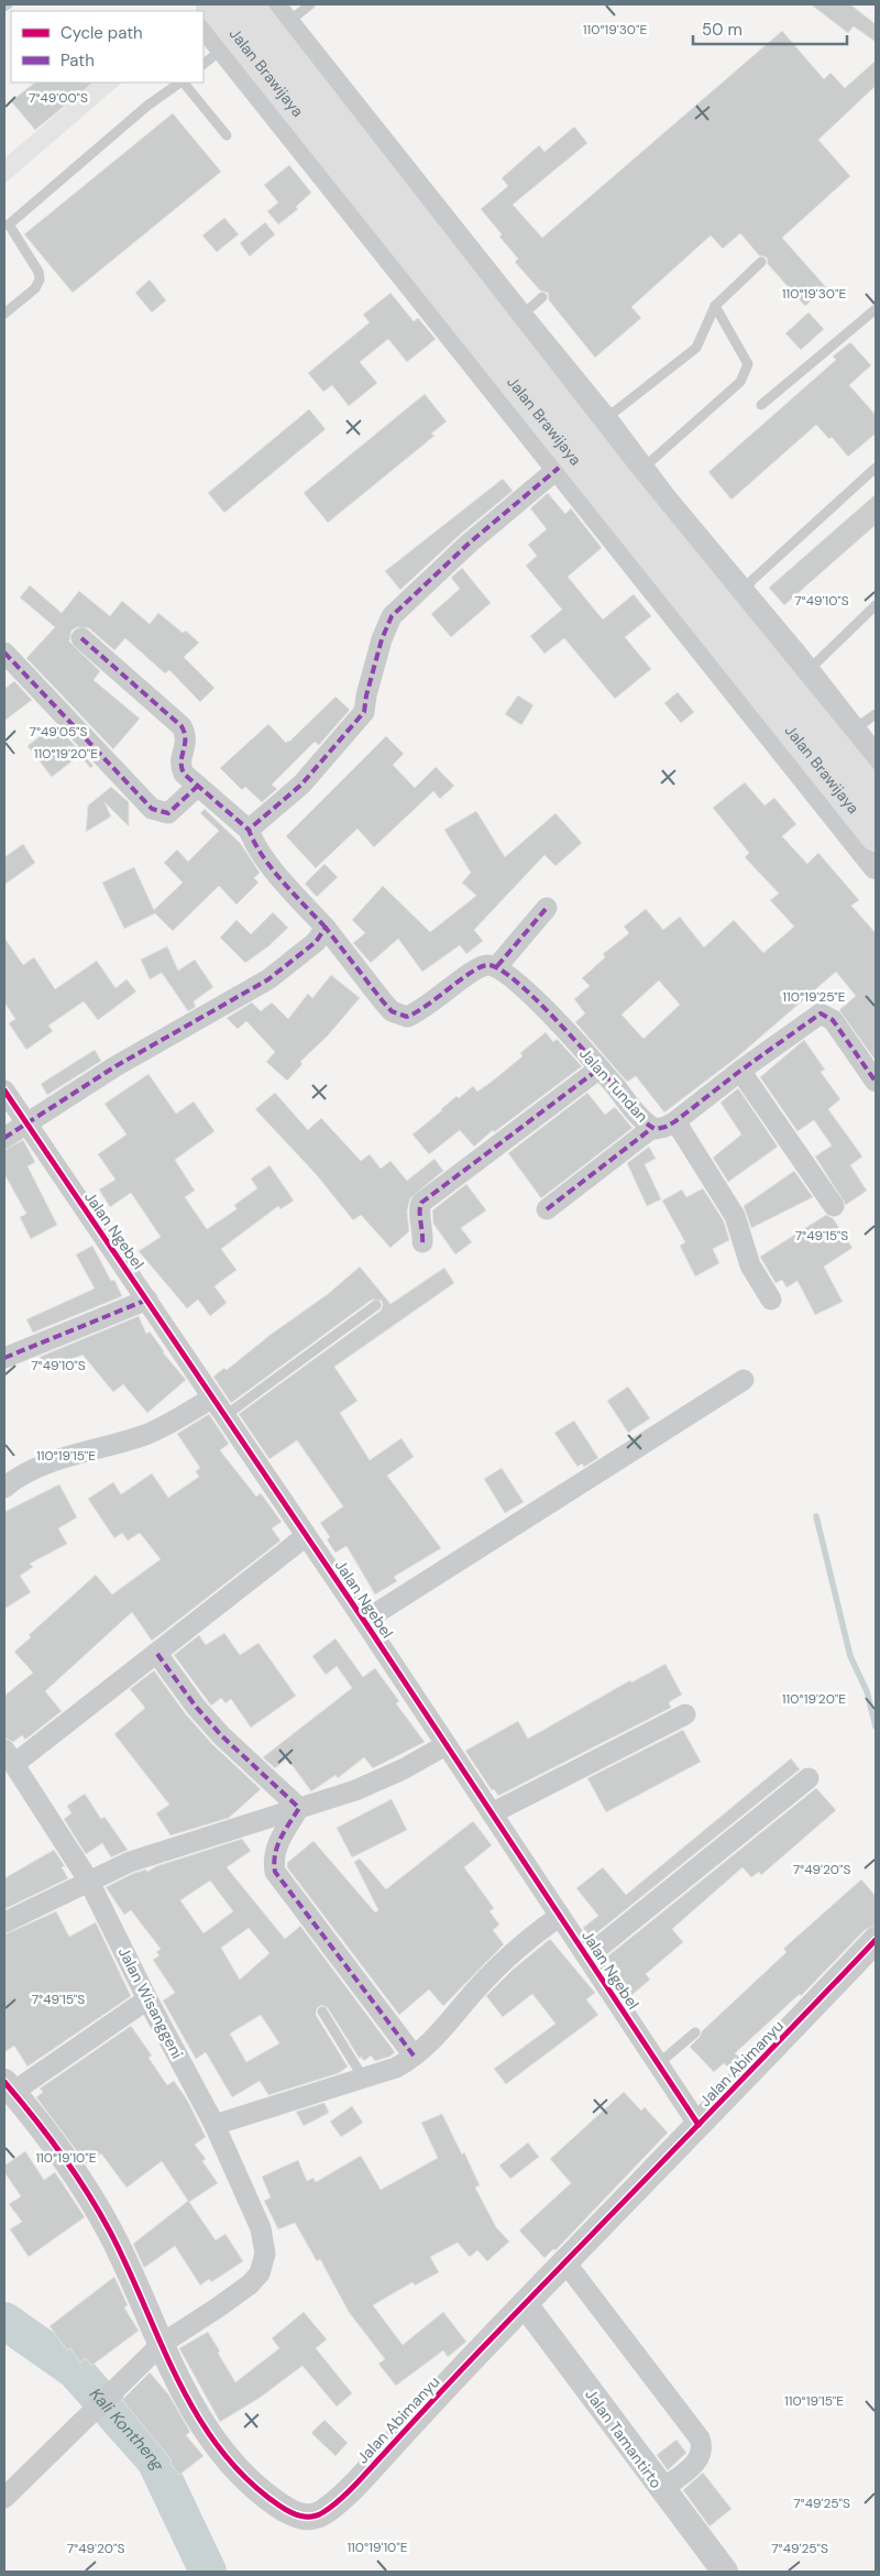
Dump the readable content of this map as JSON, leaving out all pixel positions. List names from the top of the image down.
{
  "streets": {
    "highway": ["Jalan Brawijaya"],
    "street": [
      "Jalan Tundan",
      "Jalan Ngebel",
      "Jalan Wisanggeni",
      "Jalan Abimanyu",
      "Jalan Tamantirto"
    ]
  },
  "crossings": [
    ["Jalan Ngebel", "Jalan Abimanyu"],
    ["Jalan Wisanggeni", "Jalan Abimanyu"],
    ["Jalan Abimanyu", "Jalan Tamantirto"]
  ],
  "water": ["Kali Kontheng"],
  "legend": ["Cycle path", "Path"],
  "scale_bar": "50 m",
  "coordinates": [
    "110°19'30\"E",
    "7°49'00\"S",
    "7°49'10\"S",
    "7°49'05\"S",
    "110°19'20\"E",
    "110°19'25\"E",
    "7°49'15\"S",
    "110°19'15\"E",
    "7°49'20\"S",
    "110°19'10\"E",
    "7°49'25\"S"
  ]
}
